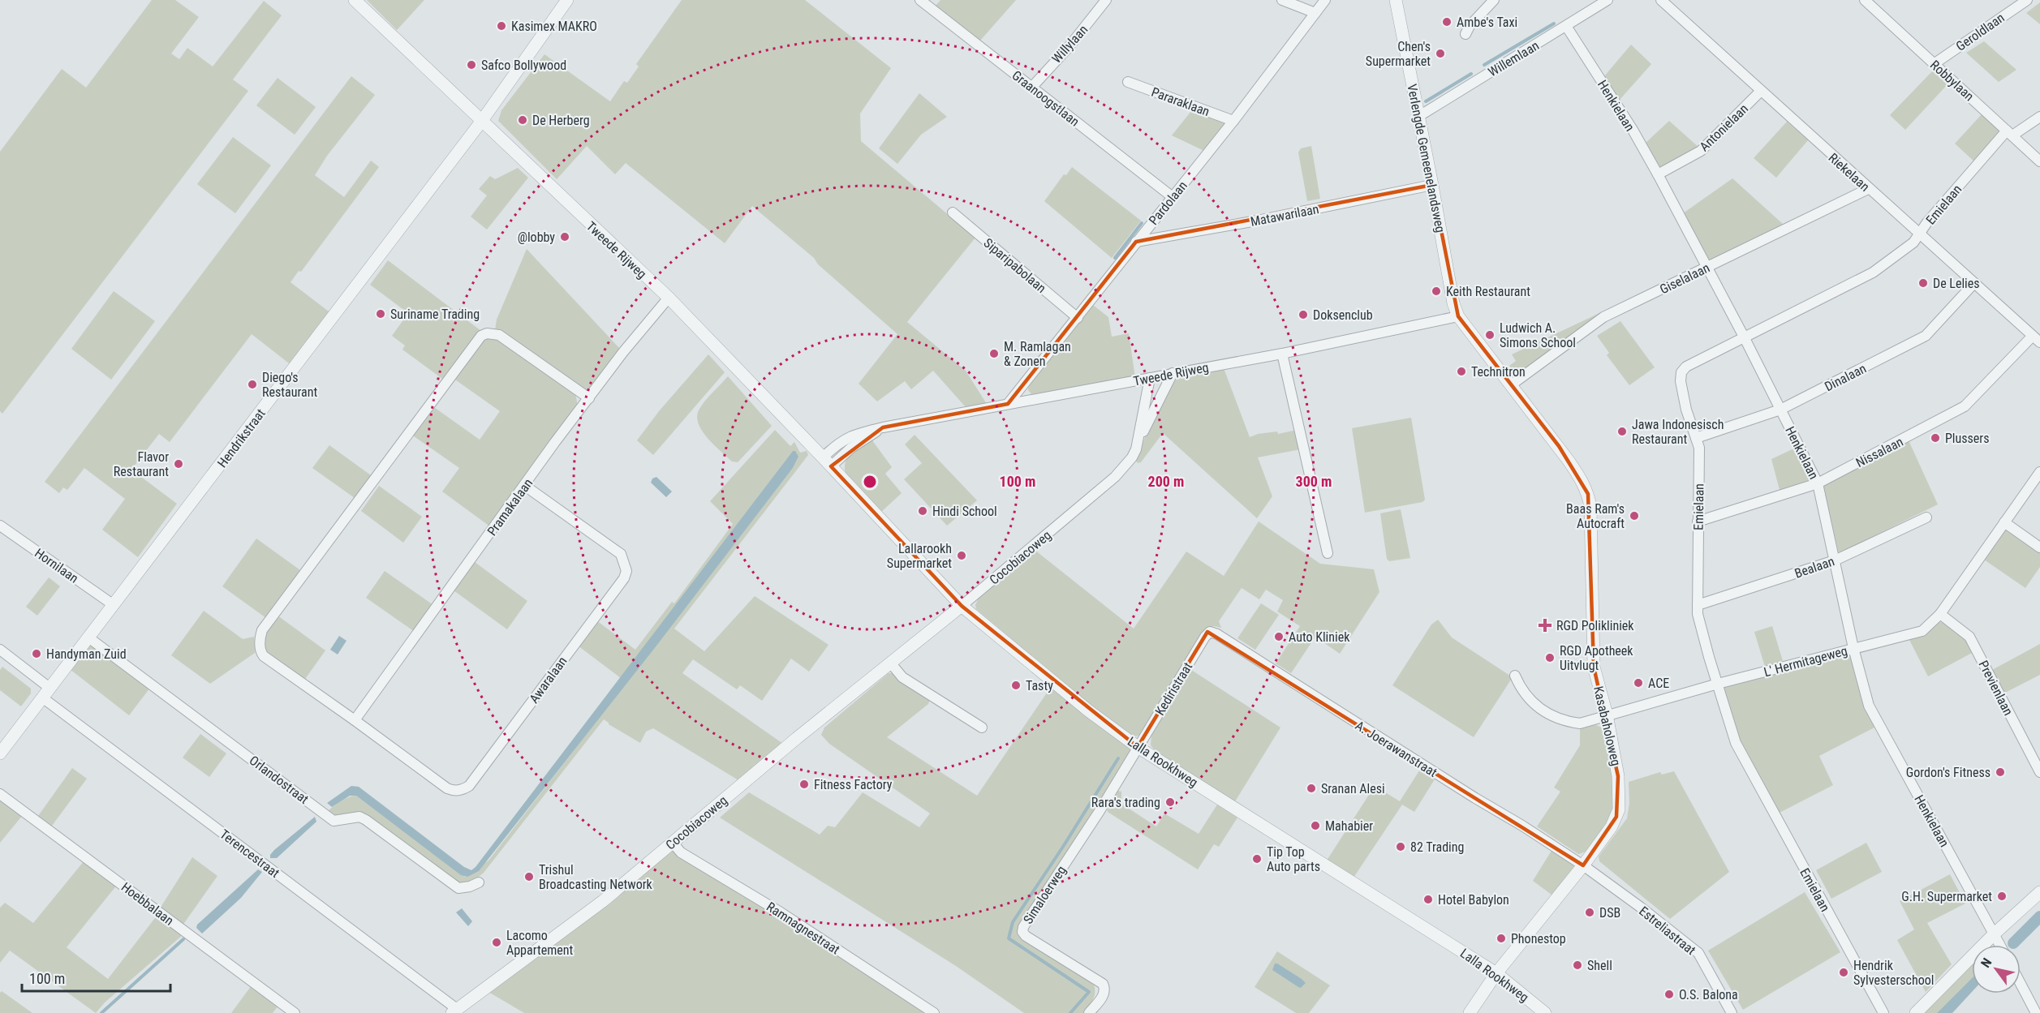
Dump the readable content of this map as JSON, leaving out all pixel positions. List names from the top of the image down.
{
  "streets": {
    "street": [
      "Geroldlaan",
      "Willylaan",
      "Willemlaan",
      "Robbylaan",
      "Graanoogstlaan",
      "Pararaklaan",
      "Henkielaan",
      "Antonielaan",
      "Verlengde Gemeenelandsweg",
      "Riekelaan",
      "Pardolaan",
      "Emielaan",
      "Matawarilaan",
      "Tweede Rijweg",
      "Siparipabolaan",
      "Giselalaan",
      "Dinalaan",
      "Hendrikstraat",
      "Nissalaan",
      "Pramakalaan",
      "Cocobiacoweg",
      "Hornilaan",
      "Bealaan",
      "L' Hermitageweg",
      "Awaralaan",
      "Previenlaan",
      "Kediristraat",
      "Kasabaholoweg",
      "A. Joerawanstraat",
      "Lalla Rookhweg",
      "Orlandostraat",
      "Terencestraat",
      "Simaloerweg",
      "Hoebbalaan",
      "Ramnagnestraat",
      "Estreliastraat"
    ]
  },
  "crossings": [
    ["Geroldlaan", "Robbylaan"],
    ["Willylaan", "Graanoogstlaan"],
    ["Willemlaan", "Henkielaan"],
    ["Willemlaan", "Verlengde Gemeenelandsweg"],
    ["Robbylaan", "Emielaan"],
    ["Graanoogstlaan", "Pardolaan"],
    ["Pararaklaan", "Pardolaan"],
    ["Henkielaan", "Antonielaan"],
    ["Henkielaan", "Emielaan"],
    ["Henkielaan", "Giselalaan"],
    ["Henkielaan", "Dinalaan"],
    ["Henkielaan", "Nissalaan"],
    ["Henkielaan", "Bealaan"],
    ["Henkielaan", "L' Hermitageweg"],
    ["Antonielaan", "Riekelaan"],
    ["Verlengde Gemeenelandsweg", "Matawarilaan"],
    ["Verlengde Gemeenelandsweg", "Tweede Rijweg"],
    ["Verlengde Gemeenelandsweg", "Kasabaholoweg"],
    ["Riekelaan", "Emielaan"],
    ["Riekelaan", "Giselalaan"],
    ["Riekelaan", "Dinalaan"],
    ["Riekelaan", "Nissalaan"],
    ["Pardolaan", "Matawarilaan"],
    ["Pardolaan", "Tweede Rijweg"],
    ["Pardolaan", "Siparipabolaan"],
    ["Emielaan", "Dinalaan"],
    ["Emielaan", "Nissalaan"],
    ["Emielaan", "Bealaan"],
    ["Emielaan", "L' Hermitageweg"],
    ["Tweede Rijweg", "Hendrikstraat"],
    ["Tweede Rijweg", "Pramakalaan"],
    ["Tweede Rijweg", "Cocobiacoweg"],
    ["Tweede Rijweg", "Kasabaholoweg"],
    ["Tweede Rijweg", "Lalla Rookhweg"],
    ["Giselalaan", "Kasabaholoweg"],
    ["Hendrikstraat", "Hornilaan"],
    ["Hendrikstraat", "Orlandostraat"],
    ["Hendrikstraat", "Terencestraat"],
    ["Pramakalaan", "Awaralaan"],
    ["Cocobiacoweg", "Lalla Rookhweg"],
    ["Cocobiacoweg", "Terencestraat"],
    ["Cocobiacoweg", "Ramnagnestraat"],
    ["L' Hermitageweg", "Previenlaan"],
    ["L' Hermitageweg", "Kasabaholoweg"],
    ["Kediristraat", "A. Joerawanstraat"],
    ["Kediristraat", "Lalla Rookhweg"],
    ["Kediristraat", "Simaloerweg"],
    ["Kasabaholoweg", "A. Joerawanstraat"],
    ["Kasabaholoweg", "Lalla Rookhweg"],
    ["Kasabaholoweg", "Estreliastraat"],
    ["A. Joerawanstraat", "Estreliastraat"],
    ["Lalla Rookhweg", "Simaloerweg"]
  ],
  "places": {
    "other": [
      "Ambe's Taxi",
      "Kasimex MAKRO",
      "Chen's Supermarket",
      "Safco Bollywood",
      "De Herberg",
      "@lobby",
      "De Lelies",
      "Keith Restaurant",
      "Suriname Trading",
      "Doksenclub",
      "Ludwich A. Simons School",
      "M. Ramlagan & Zonen",
      "Technitron",
      "Diego's Restaurant",
      "Jawa Indonesisch Restaurant",
      "Plussers",
      "Flavor Restaurant",
      "Hindi School",
      "Baas Ram's Autocraft",
      "Lallarookh Supermarket",
      "Auto Kliniek",
      "Handyman Zuid",
      "RGD Apotheek Uitvlugt",
      "ACE",
      "Tasty",
      "Gordon's Fitness",
      "Fitness Factory",
      "Sranan Alesi",
      "Rara's trading",
      "Mahabier",
      "82 Trading",
      "Tip Top Auto parts",
      "Trishul Broadcasting Network",
      "G.H. Supermarket",
      "Hotel Babylon",
      "DSB",
      "Phonestop",
      "Lacomo Appartement",
      "Shell",
      "Hendrik Sylvesterschool",
      "O.S. Balona"
    ],
    "health": ["RGD Polikliniek"]
  },
  "scale_bar": "100 m",
  "north": "top left",
  "rings": ["100 m", "200 m", "300 m"]
}
